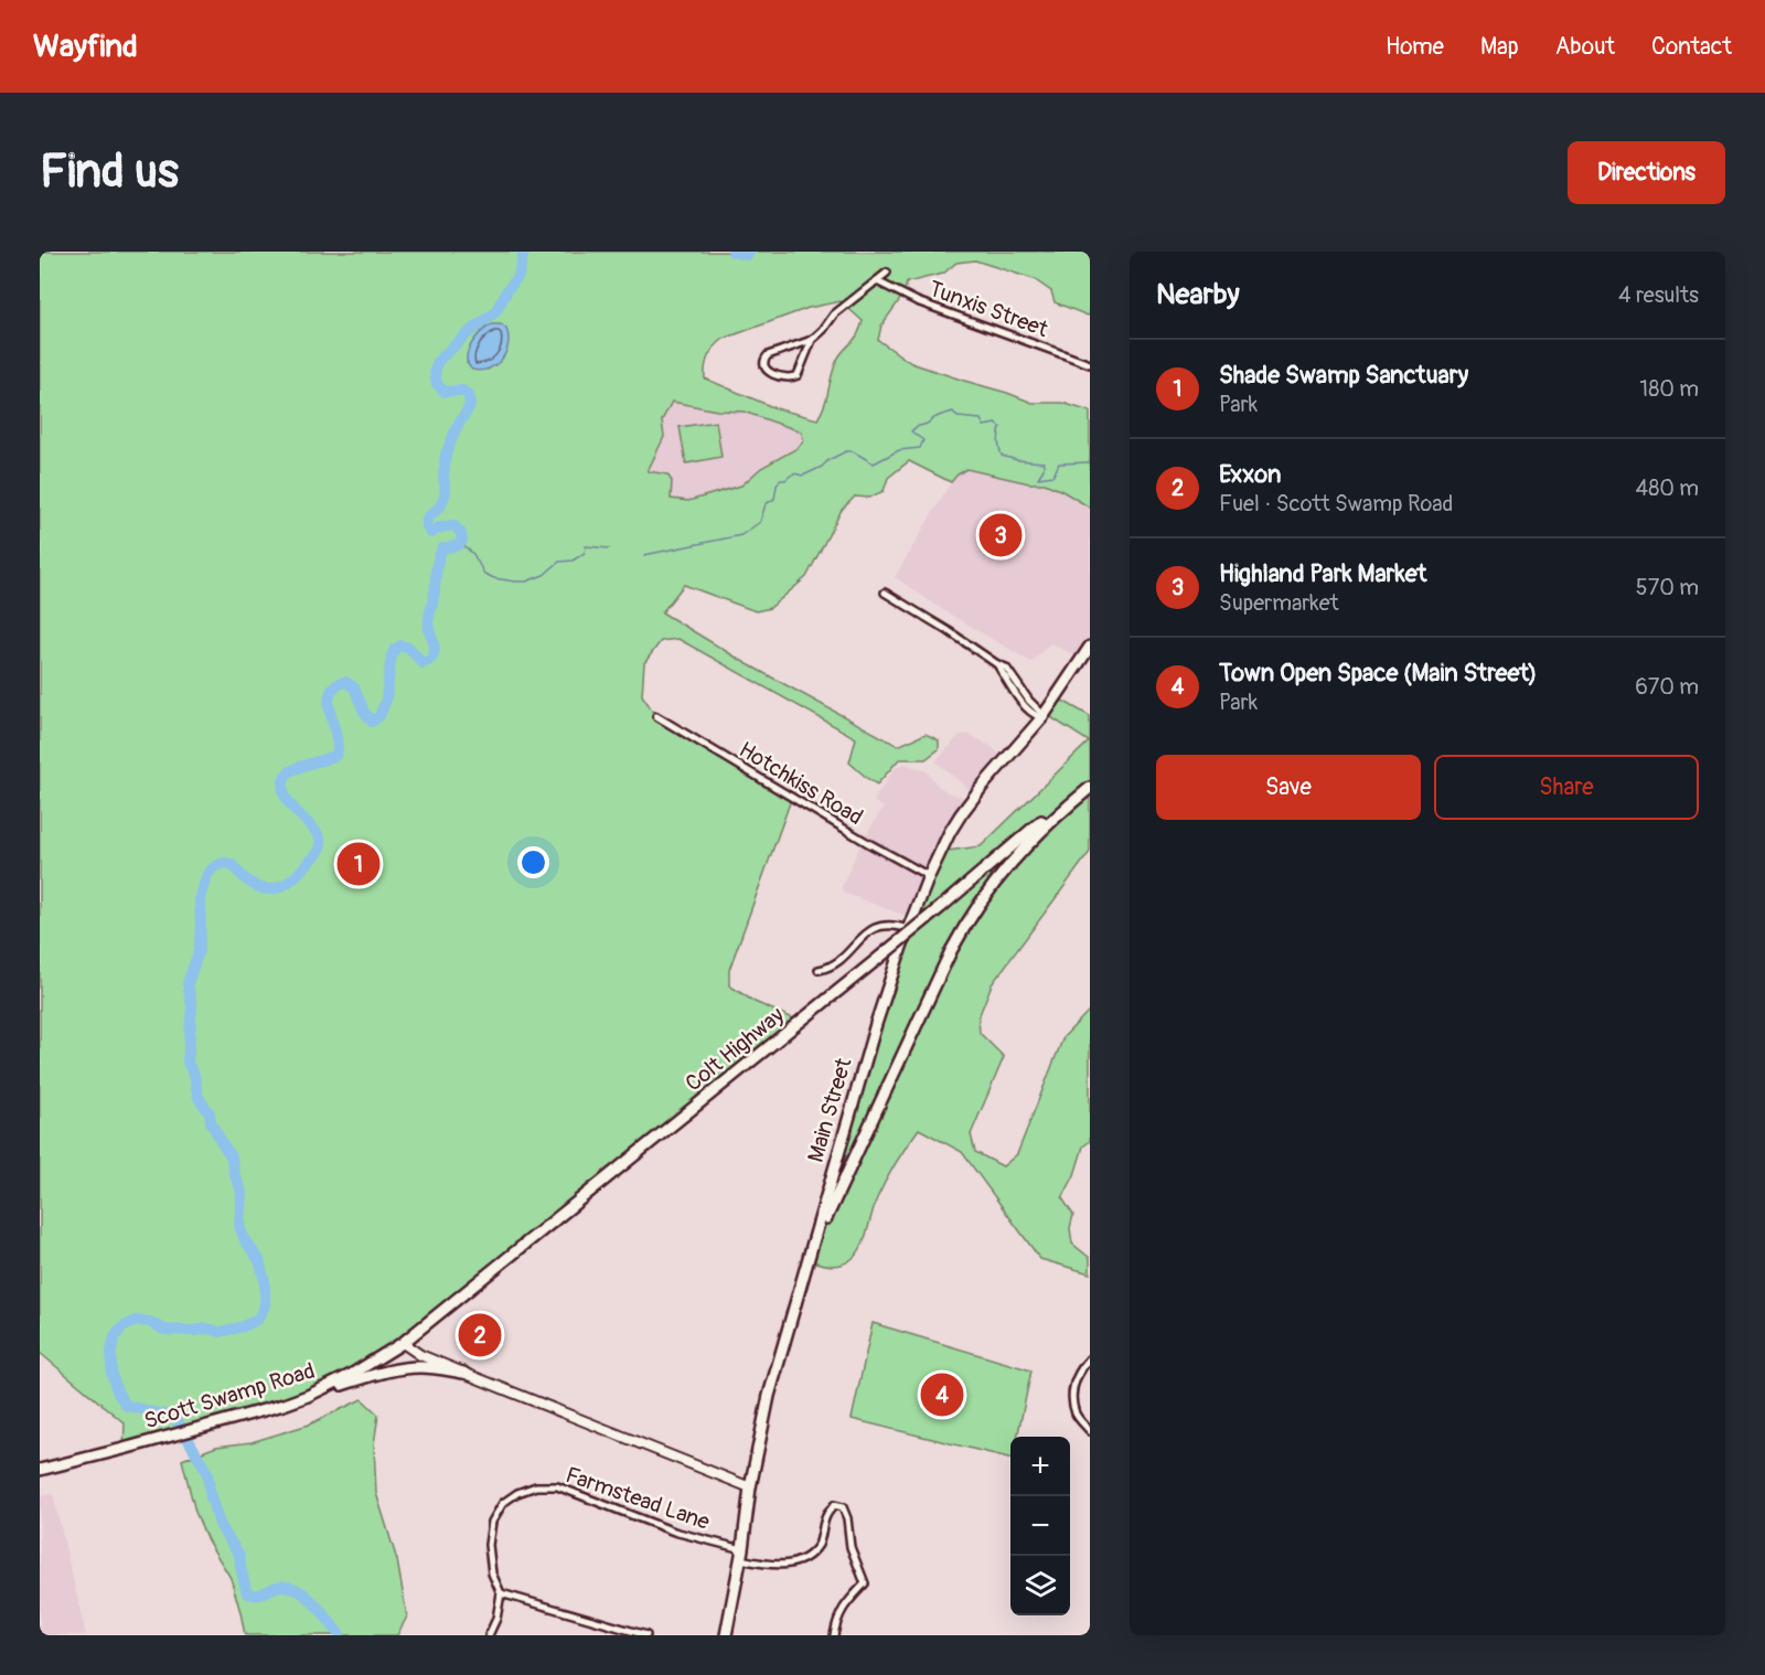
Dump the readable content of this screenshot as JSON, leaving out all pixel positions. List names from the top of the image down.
{
  "streets": {
    "highway": ["Colt Highway", "Main Street", "Scott Swamp Road"],
    "street": ["Tunxis Street", "Hotchkiss Road", "Farmstead Lane"]
  },
  "crossings": [
    ["Hotchkiss Road", "Main Street"],
    ["Colt Highway", "Scott Swamp Road"],
    ["Main Street", "Farmstead Lane"]
  ],
  "page": {
    "header": "Wayfind",
    "nav": [
      "Home",
      "Map",
      "About",
      "Contact"
    ],
    "buttons": [
      "Directions",
      ["Save", "Share"]
    ],
    "title": "Find us",
    "heading": ["Nearby", "4 results"],
    "list": [
      {
        "mark": "1",
        "name": "Shade Swamp Sanctuary",
        "note": "Park",
        "value": "180 m"
      },
      {
        "mark": "2",
        "name": "Exxon",
        "note": "Fuel · Scott Swamp Road",
        "value": "480 m"
      },
      {
        "mark": "3",
        "name": "Highland Park Market",
        "note": "Supermarket",
        "value": "570 m"
      },
      {
        "mark": "4",
        "name": "Town Open Space (Main Street)",
        "note": "Park",
        "value": "670 m"
      }
    ],
    "pins": [
      "3",
      "1",
      "2",
      "4"
    ],
    "map_buttons": ["+", "−"]
  }
}
